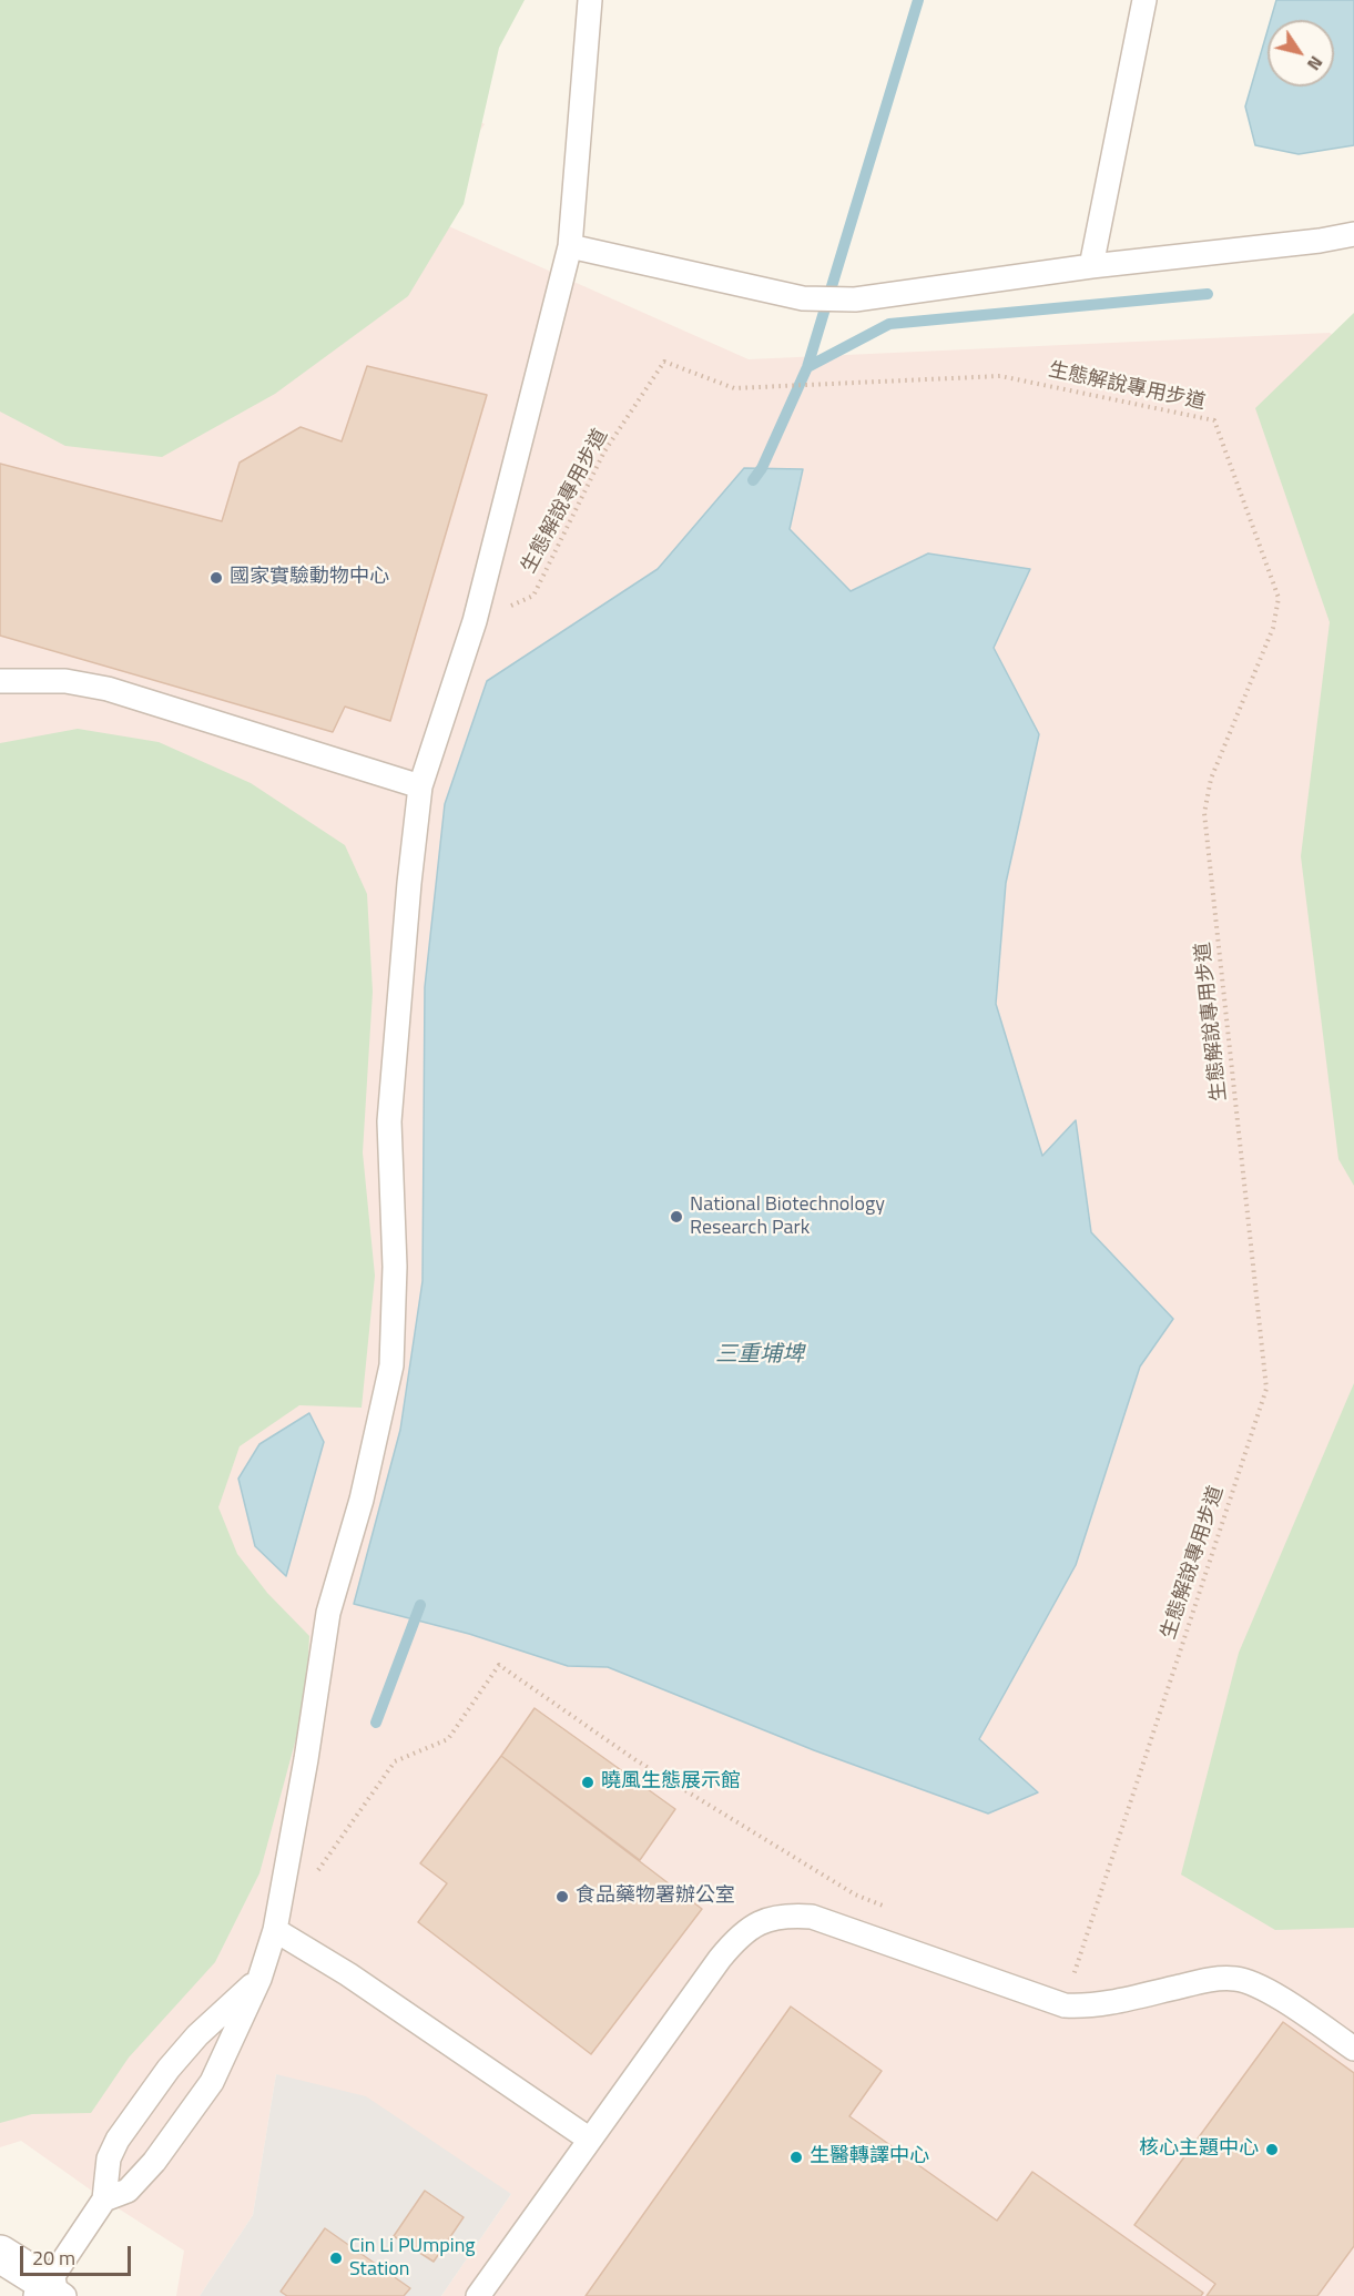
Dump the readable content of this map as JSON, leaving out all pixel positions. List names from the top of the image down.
{
  "streets": {
    "path": ["生態解說專用步道"]
  },
  "water": ["三重埔埤"],
  "places": [
    "國家實驗動物中心",
    "National Biotechnology Research Park",
    "曉風生態展示館",
    "食品藥物署辦公室",
    "核心主題中心",
    "生醫轉譯中心",
    "Cin Li PUmping Station"
  ],
  "scale_bar": "20 m",
  "north": "bottom right"
}
